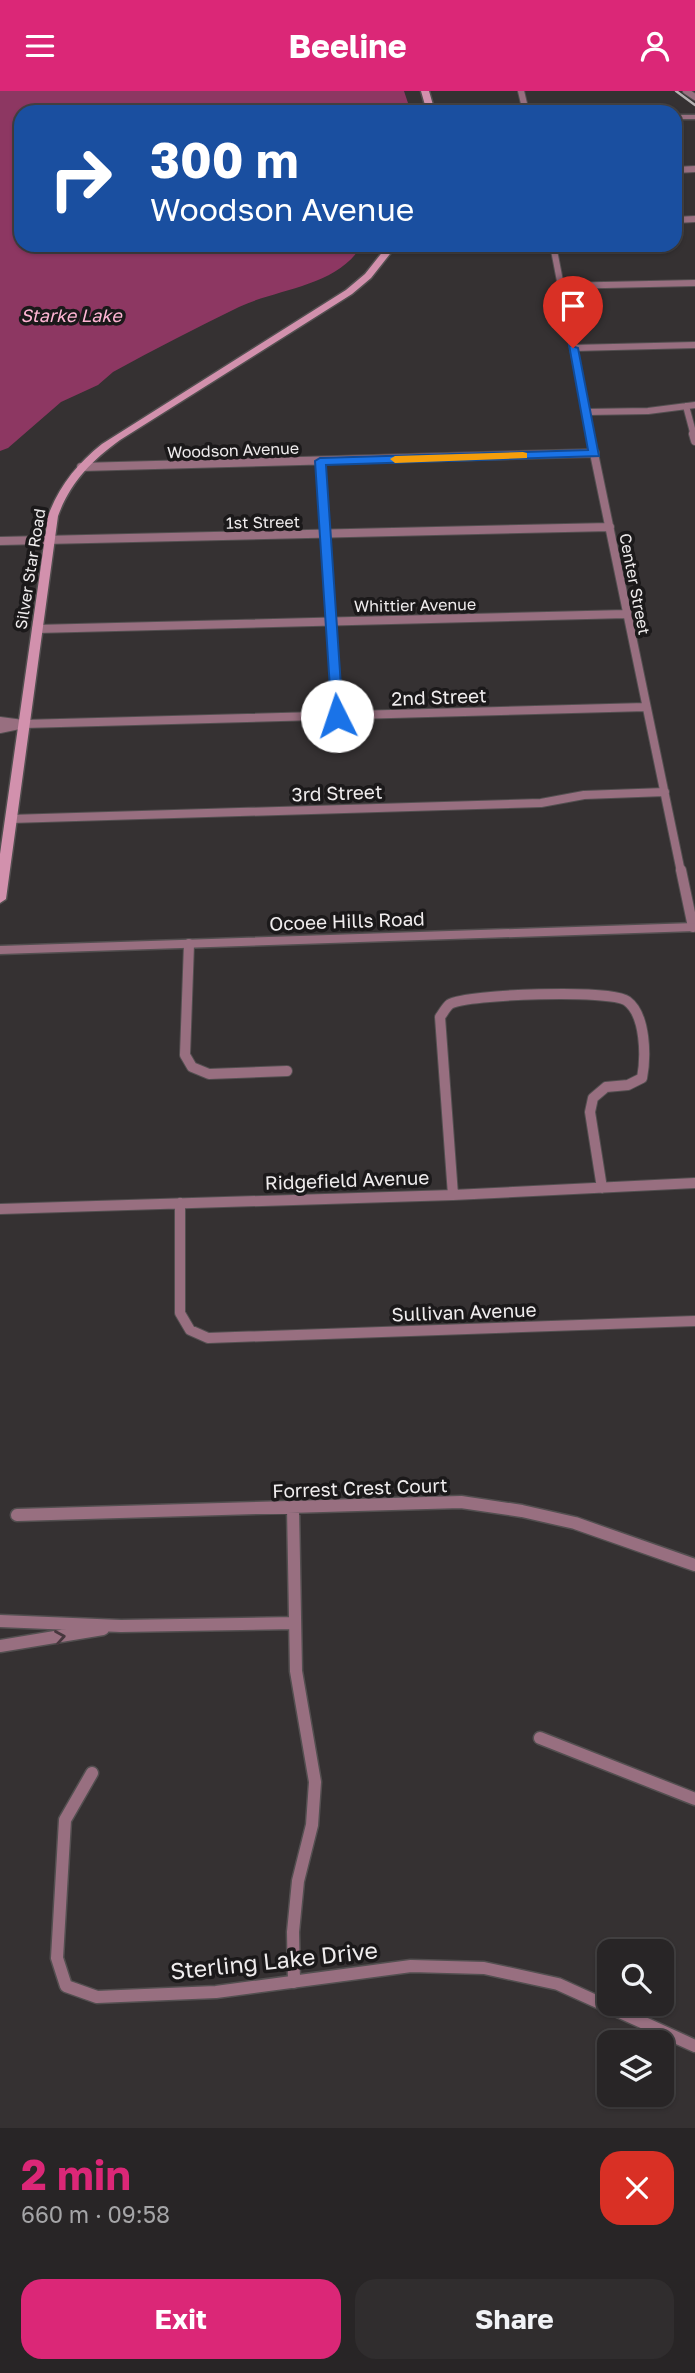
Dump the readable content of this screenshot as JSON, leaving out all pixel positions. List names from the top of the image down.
{
  "streets": {
    "main road": ["Silver Star Road"],
    "street": [
      "Woodson Avenue",
      "1st Street",
      "Center Street",
      "Whittier Avenue",
      "2nd Street",
      "3rd Street",
      "Ocoee Hills Road",
      "Ridgefield Avenue",
      "Sullivan Avenue",
      "Forrest Crest Court",
      "Sterling Lake Drive"
    ]
  },
  "crossings": [
    ["Woodson Avenue", "Silver Star Road"],
    ["Woodson Avenue", "Center Street"],
    ["1st Street", "Silver Star Road"],
    ["1st Street", "Center Street"],
    ["Silver Star Road", "Whittier Avenue"],
    ["Silver Star Road", "2nd Street"],
    ["Silver Star Road", "3rd Street"],
    ["Center Street", "Whittier Avenue"],
    ["Center Street", "2nd Street"],
    ["Center Street", "3rd Street"],
    ["Center Street", "Ocoee Hills Road"],
    ["Ridgefield Avenue", "Sullivan Avenue"]
  ],
  "water": ["Starke Lake"],
  "page": {
    "header": "Beeline",
    "turn": ["300 m", "Woodson Avenue"],
    "heading": ["2 min", "660 m · 09:58"],
    "buttons": ["Exit", "Share"]
  }
}
